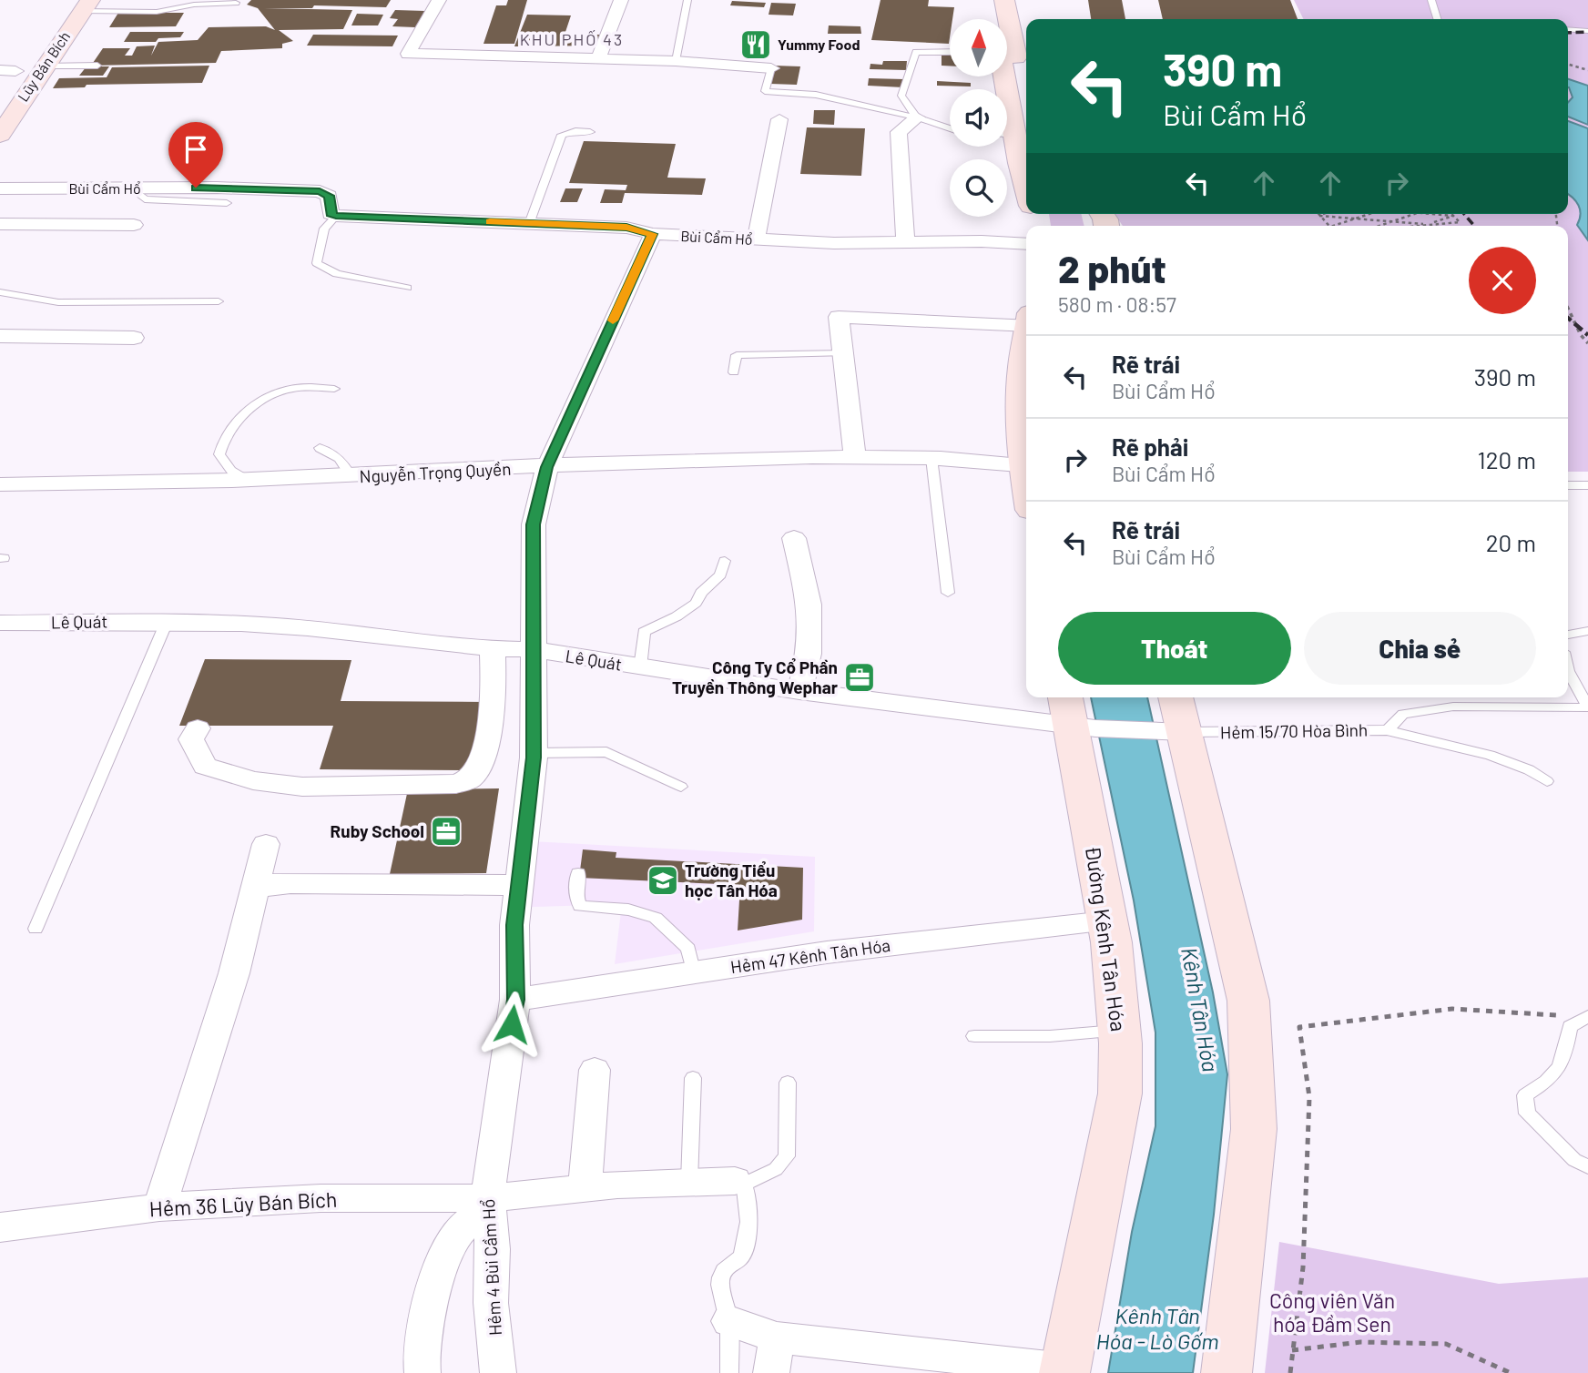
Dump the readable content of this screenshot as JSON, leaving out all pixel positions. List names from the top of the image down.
{
  "streets": {
    "street": [
      "Lũy Bán Bích",
      "Bùi Cẩm Hổ",
      "Nguyễn Trọng Quyền",
      "Lê Quát",
      "Đường Kênh Tân Hóa",
      "Hẻm 47 Kênh Tân Hóa",
      "Hẻm 36 Lũy Bán Bích",
      "Hẻm 4 Bùi Cầm Hổ"
    ],
    "lane": ["Hẻm 15/70 Hòa Bình"]
  },
  "crossings": [
    ["Bùi Cẩm Hổ", "Hẻm 4 Bùi Cầm Hổ"],
    ["Nguyễn Trọng Quyền", "Hẻm 4 Bùi Cầm Hổ"],
    ["Lê Quát", "Hẻm 15/70 Hòa Bình"],
    ["Lê Quát", "Đường Kênh Tân Hóa"],
    ["Lê Quát", "Hẻm 4 Bùi Cầm Hổ"],
    ["Đường Kênh Tân Hóa", "Hẻm 47 Kênh Tân Hóa"],
    ["Hẻm 47 Kênh Tân Hóa", "Hẻm 4 Bùi Cầm Hổ"],
    ["Hẻm 36 Lũy Bán Bích", "Hẻm 4 Bùi Cầm Hổ"]
  ],
  "districts": ["KHU PHỐ 43"],
  "water": ["Kênh Tân Hóa", "Kênh Tân Hóa - Lò Gốm"],
  "parks": ["Công viên Văn hóa Đầm Sen"],
  "places": {
    "restaurant": ["Yummy Food"],
    "office": ["Công Ty Cổ Phần Truyền Thông Wephar", "Ruby School"],
    "school or university": ["Trường Tiểu học Tân Hóa"]
  },
  "north": "top",
  "page": {
    "turn": ["390 m", "Bùi Cẩm Hổ"],
    "heading": ["2 phút", "580 m · 08:57"],
    "list": [
      {
        "name": "Rẽ trái",
        "note": "Bùi Cẩm Hổ",
        "value": "390 m"
      },
      {
        "name": "Rẽ phải",
        "note": "Bùi Cẩm Hổ",
        "value": "120 m"
      },
      {
        "name": "Rẽ trái",
        "note": "Bùi Cẩm Hổ",
        "value": "20 m"
      }
    ],
    "buttons": ["Thoát", "Chia sẻ"]
  }
}
